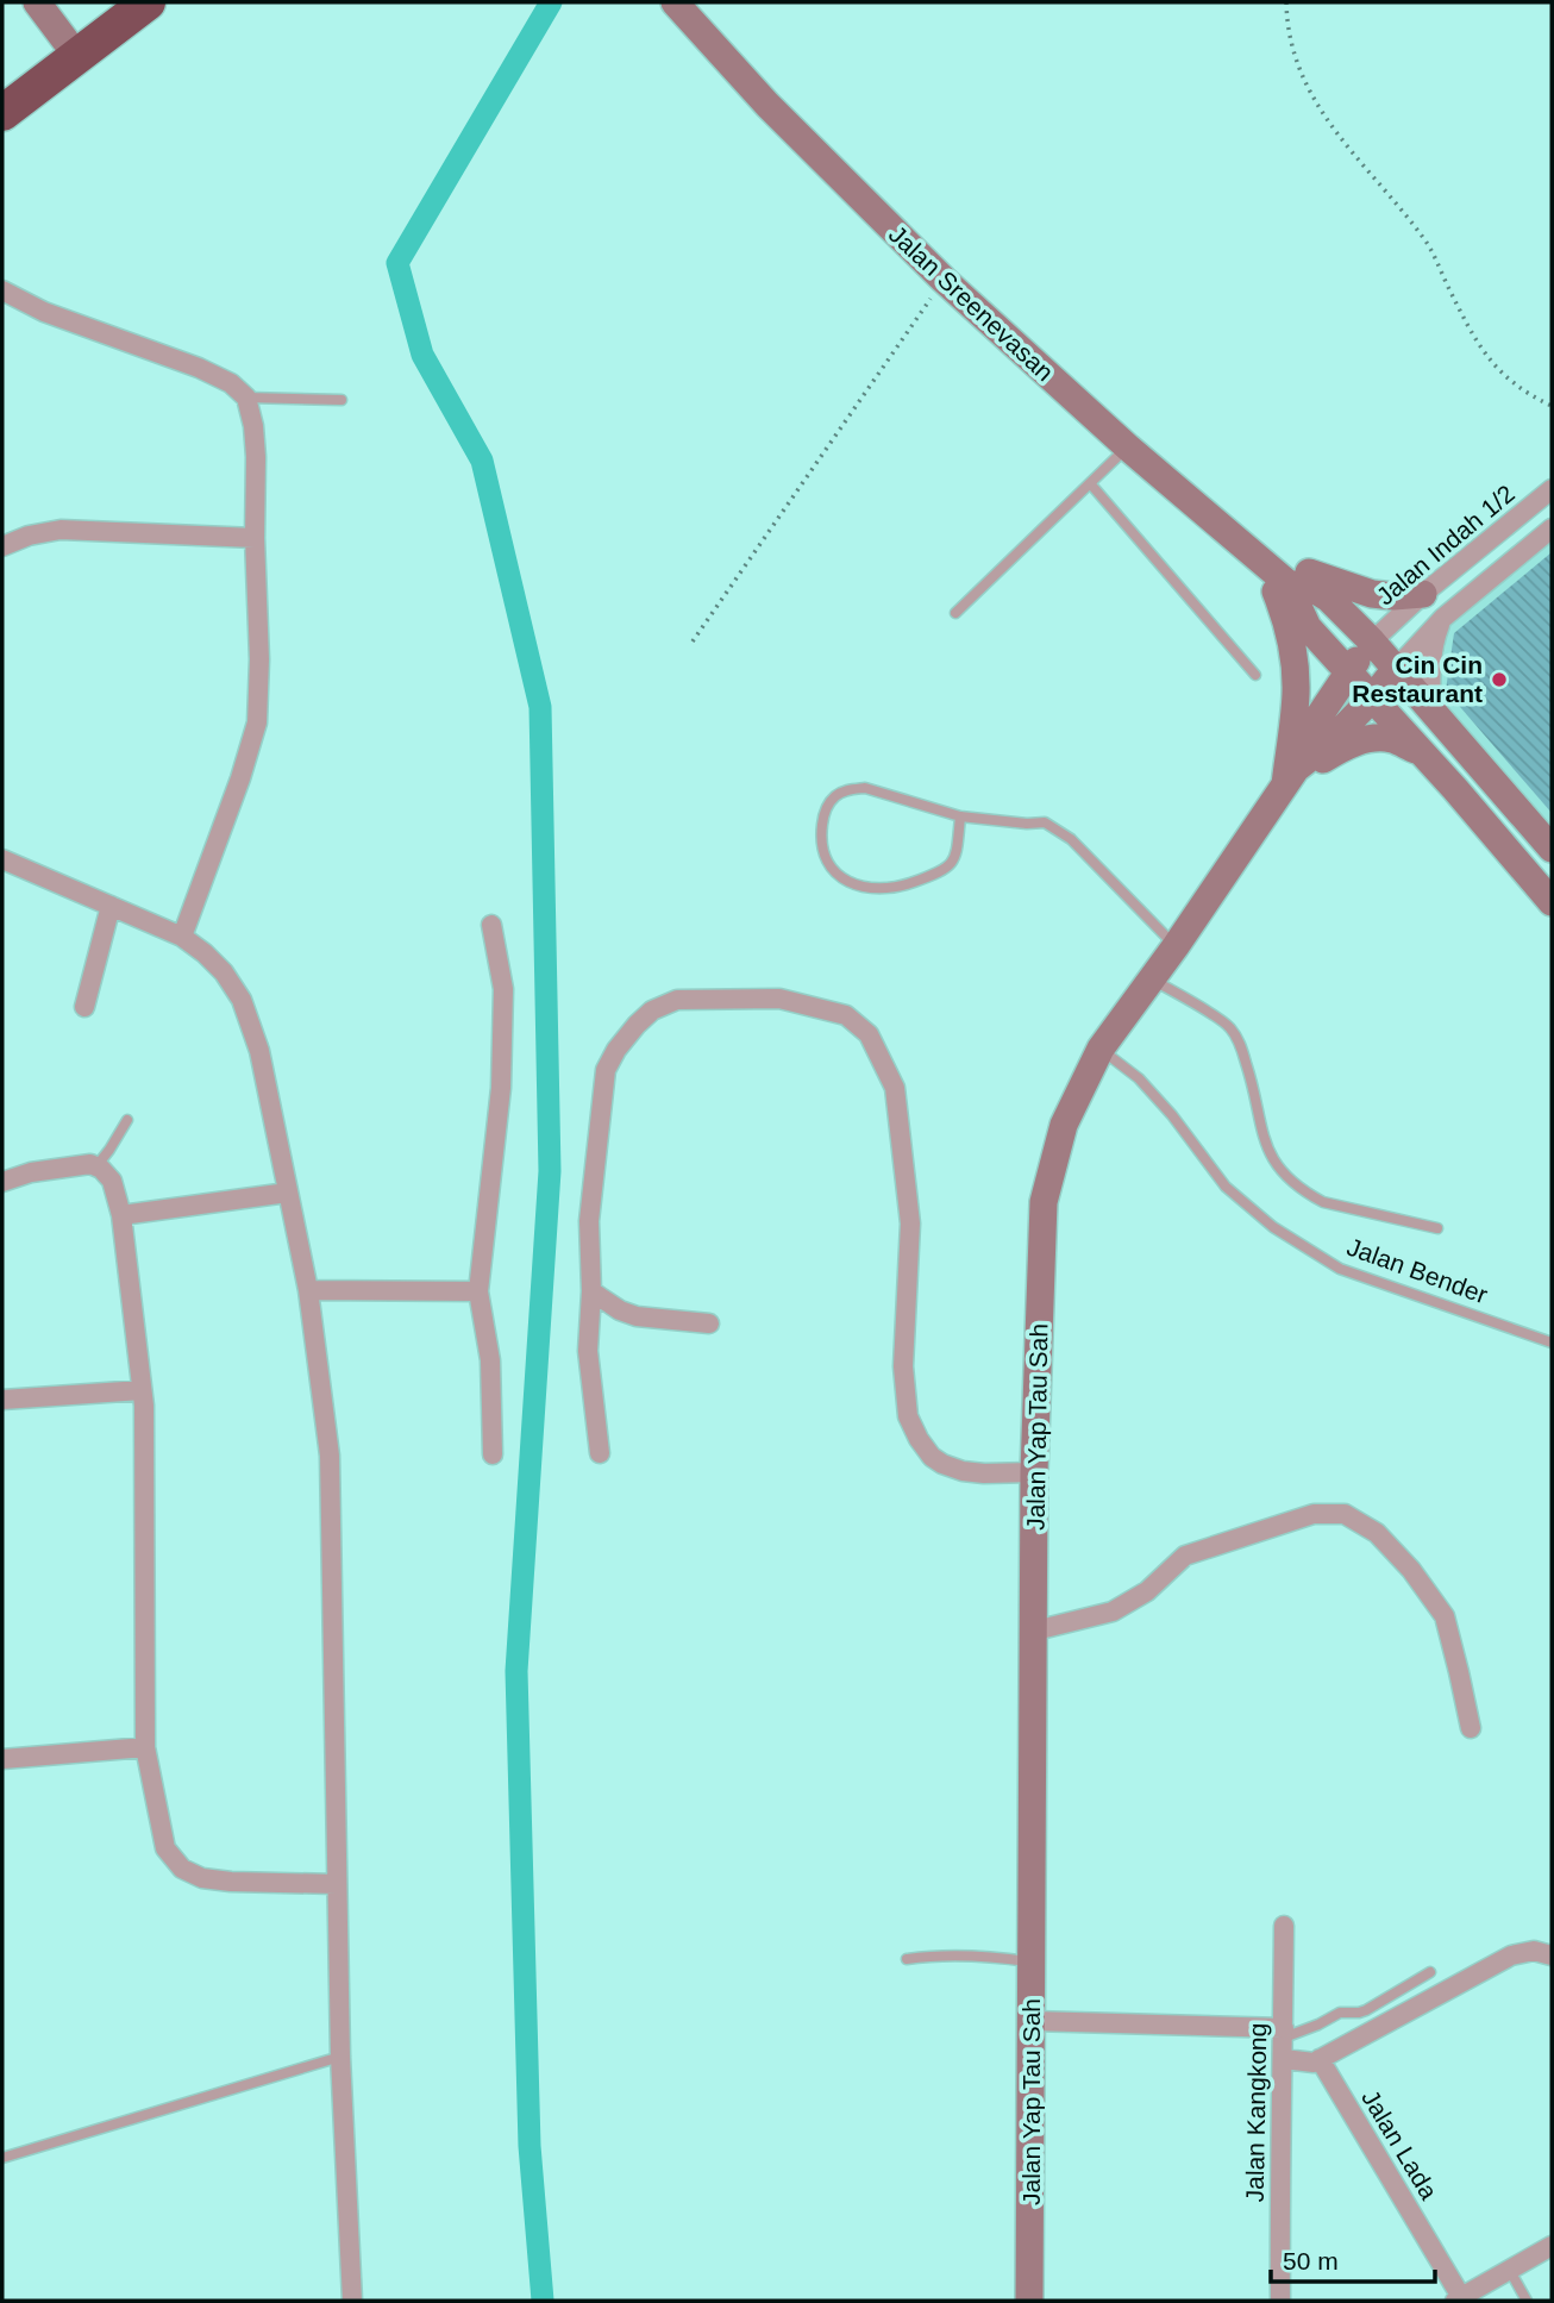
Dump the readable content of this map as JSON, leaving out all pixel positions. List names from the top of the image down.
{
  "streets": {
    "street": [
      "Jalan Sreenevasan",
      "Jalan Indah 1/2",
      "Jalan Yap Tau Sah",
      "Jalan Kangkong",
      "Jalan Lada"
    ],
    "lane": ["Jalan Bender"]
  },
  "crossings": [
    ["Jalan Bender", "Jalan Yap Tau Sah"]
  ],
  "places": ["Cin Cin Restaurant"],
  "scale_bar": "50 m"
}
